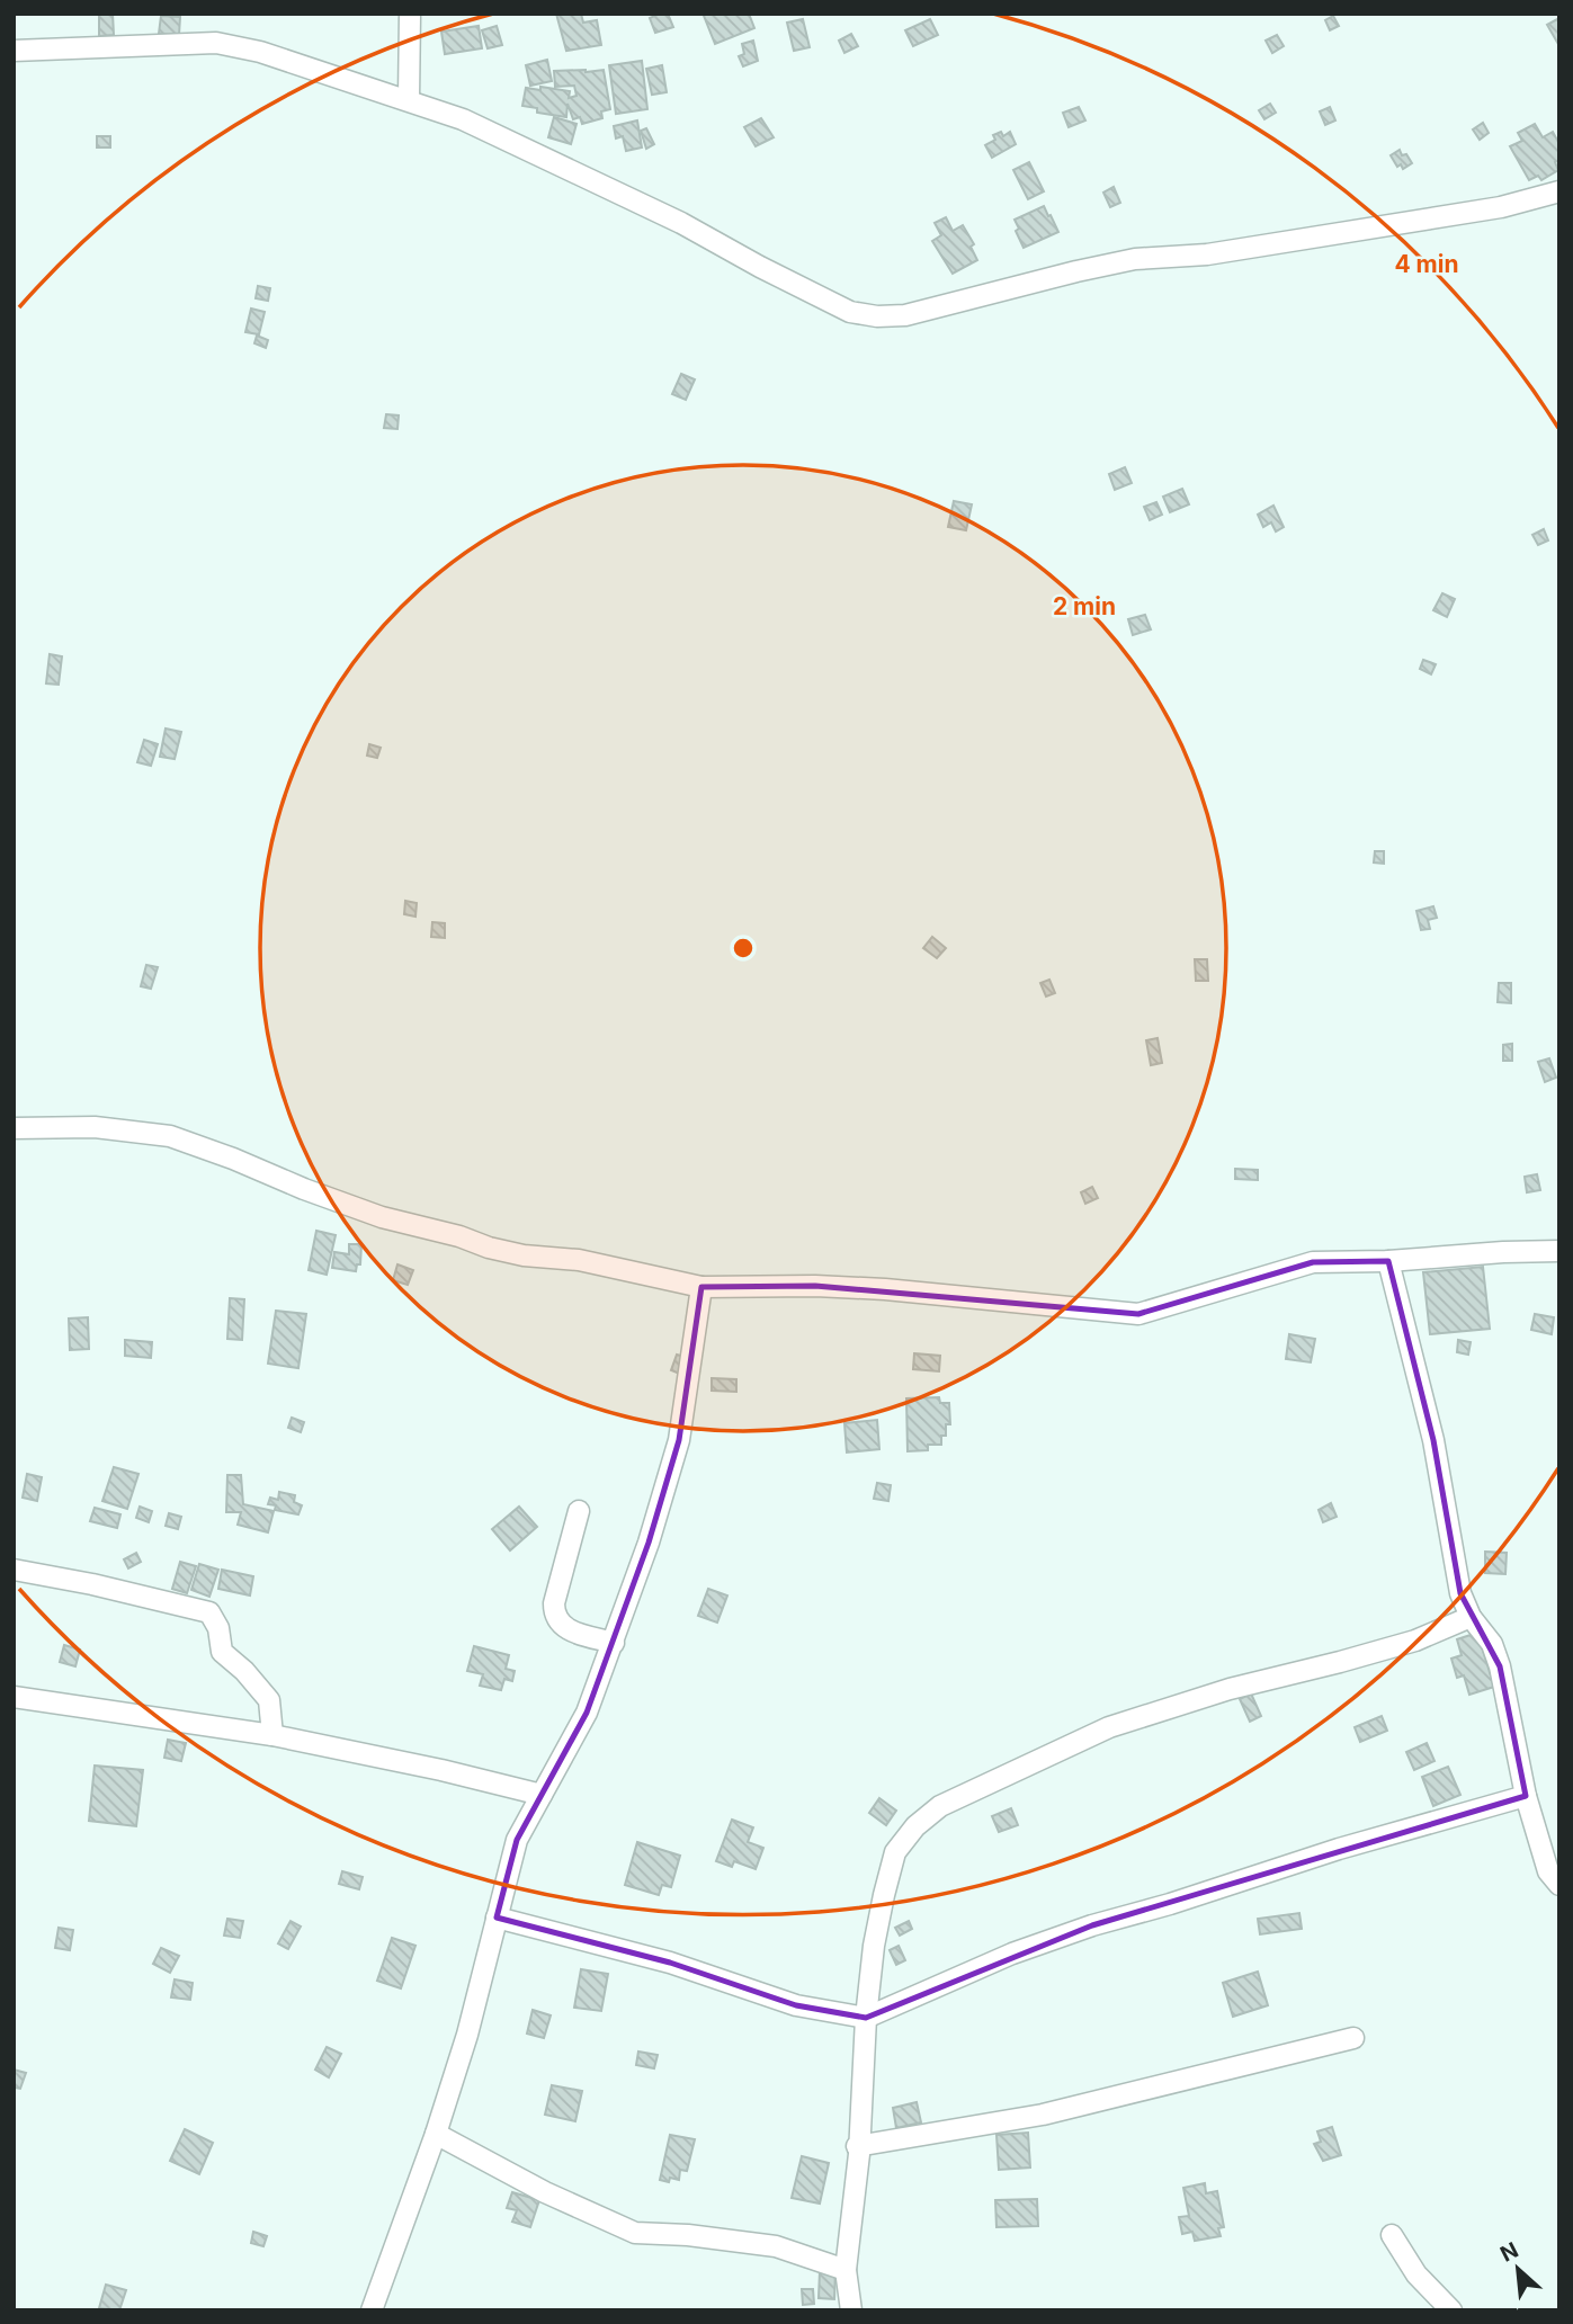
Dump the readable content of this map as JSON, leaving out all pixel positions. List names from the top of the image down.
{
  "north": "top left",
  "rings": ["4 min", "2 min"]
}
